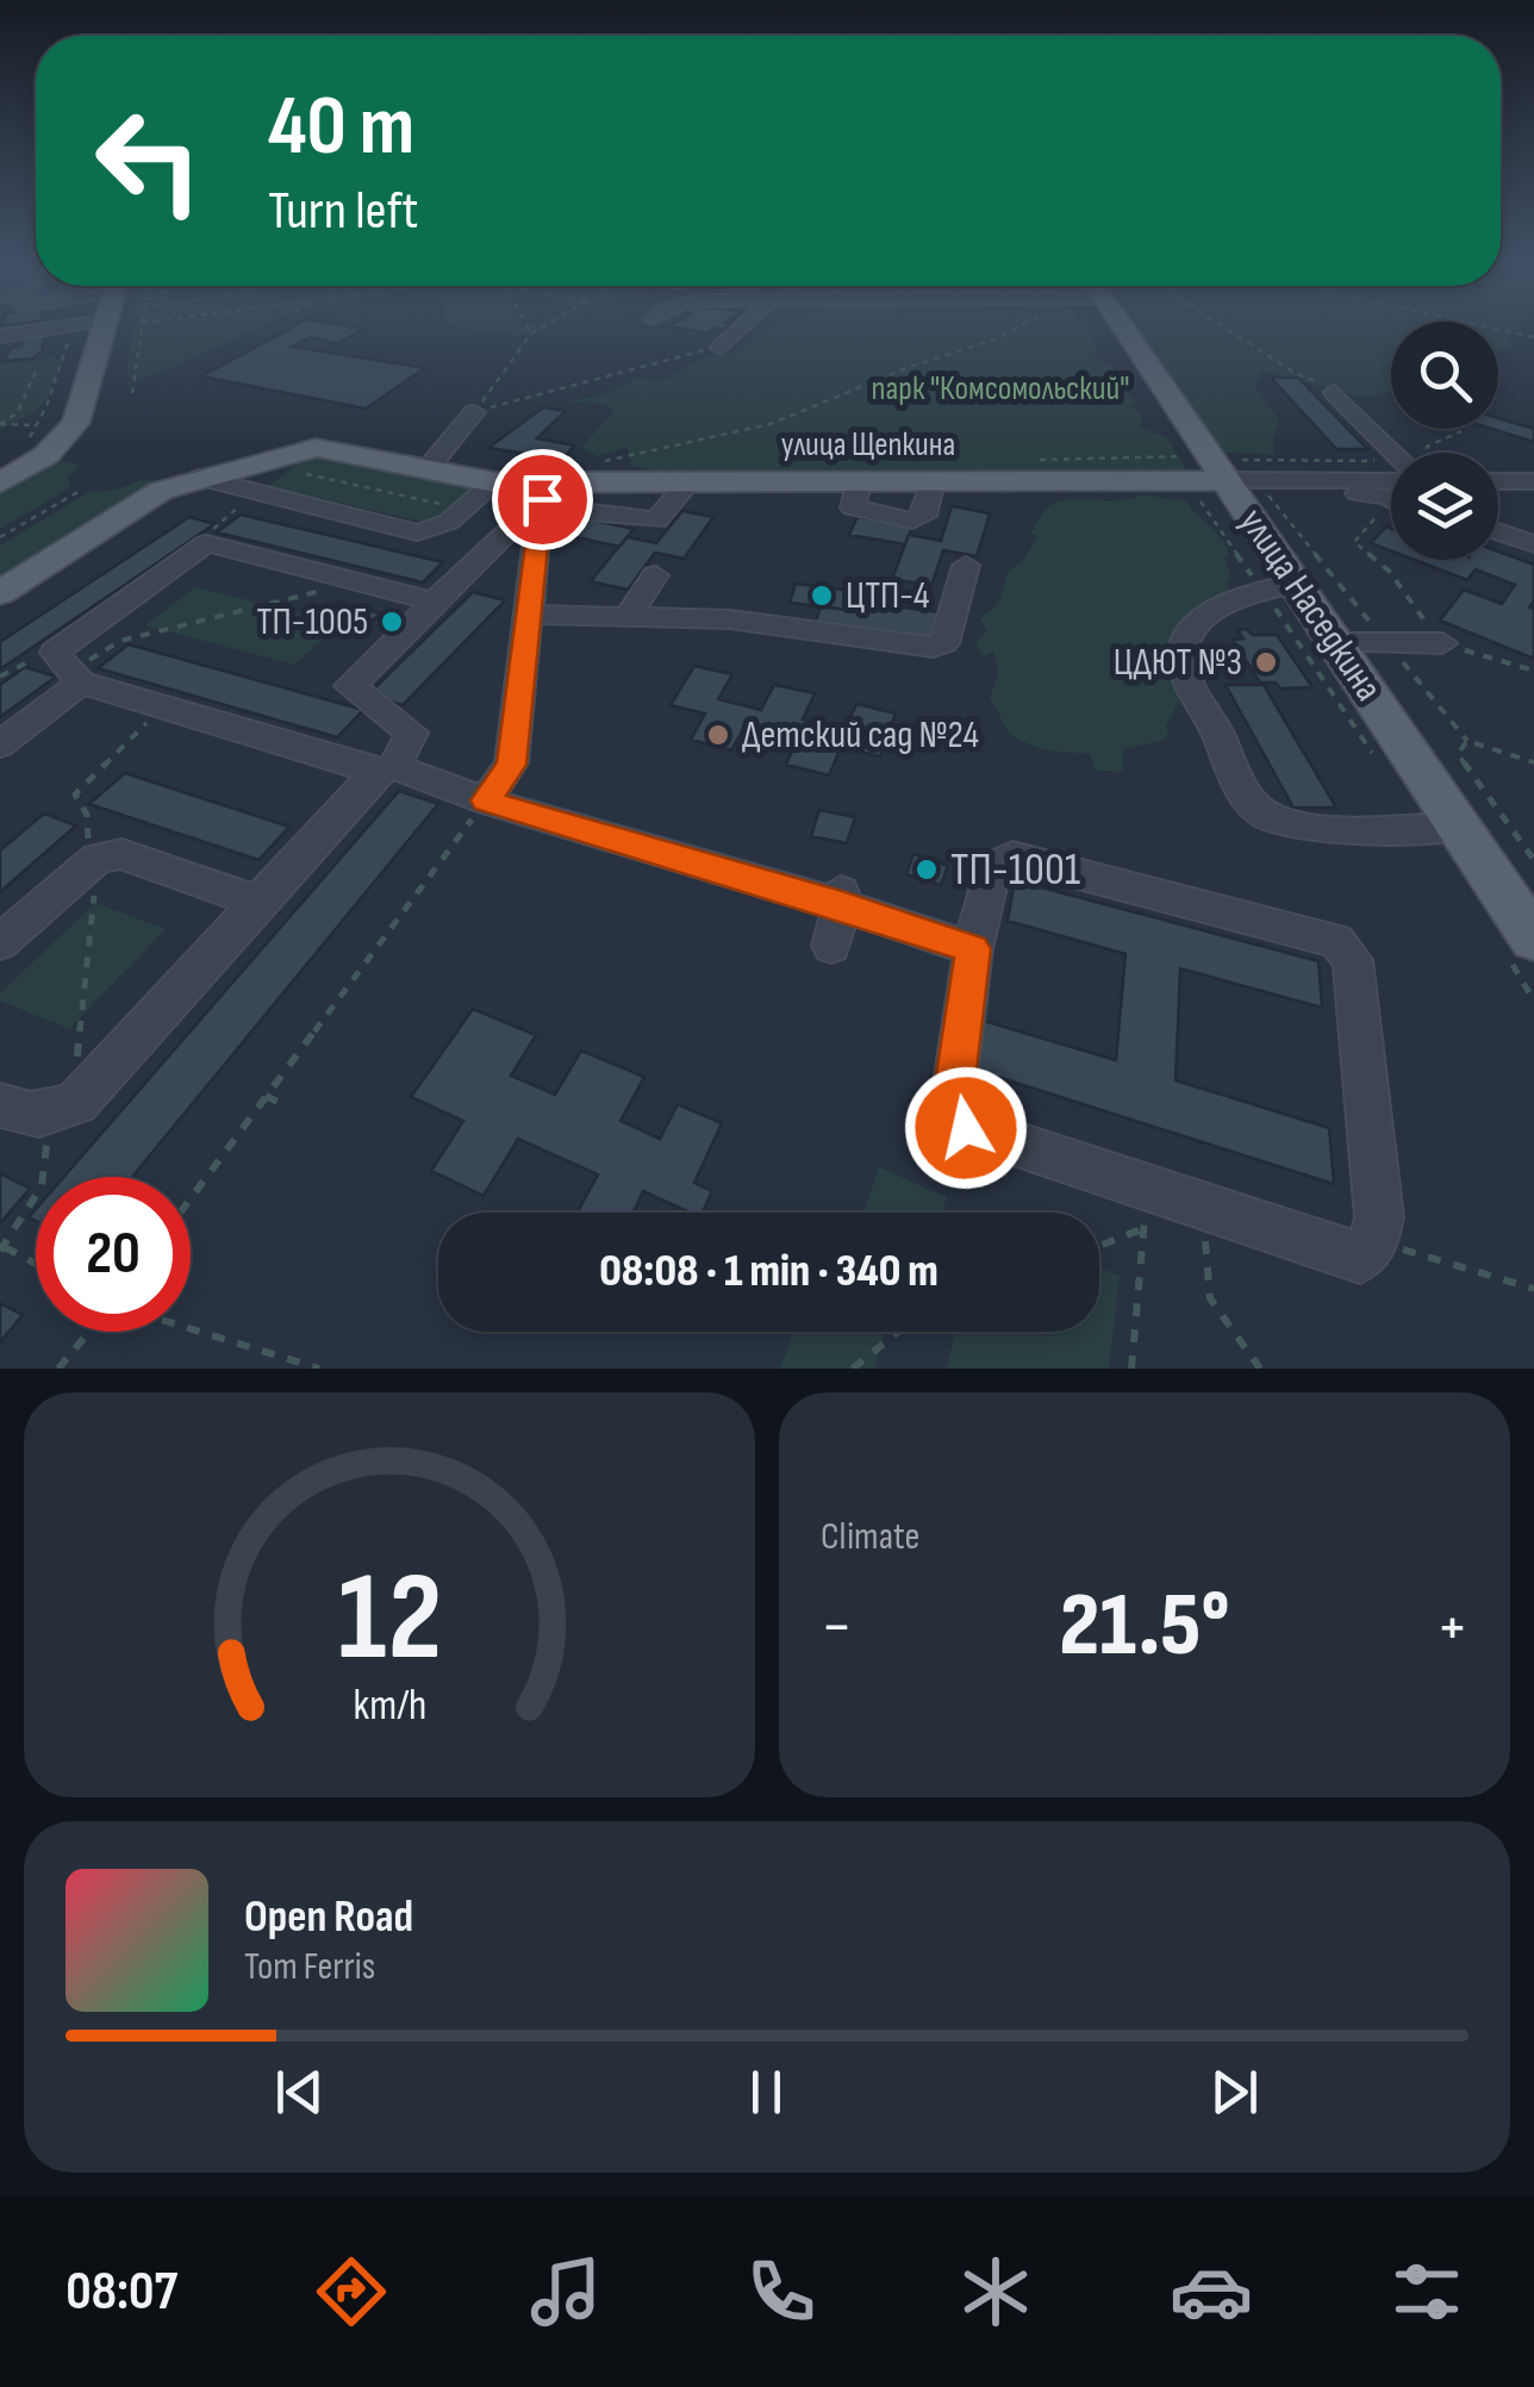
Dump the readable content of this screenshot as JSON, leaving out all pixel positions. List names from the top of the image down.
{
  "streets": {
    "main road": ["улица Щепкина", "улица Наседкина"]
  },
  "crossings": [
    ["улица Щепкина", "улица Наседкина"]
  ],
  "parks": ["парк \"Комсомольский\""],
  "places": [
    "ЦТП-4",
    "ТП-1005",
    "ЦДЮТ №3",
    "Детский сад №24",
    "ТП-1001"
  ],
  "page": {
    "turn": ["40 m", "Turn left"],
    "limit": "20",
    "trip": "08:08 · 1 min · 340 m",
    "tile": "Climate",
    "heat": ["−", "21.5°", "+"],
    "song": ["Open Road", "Tom Ferris"],
    "tabs": "08:07",
    "gauge": ["12", "km/h"]
  }
}
